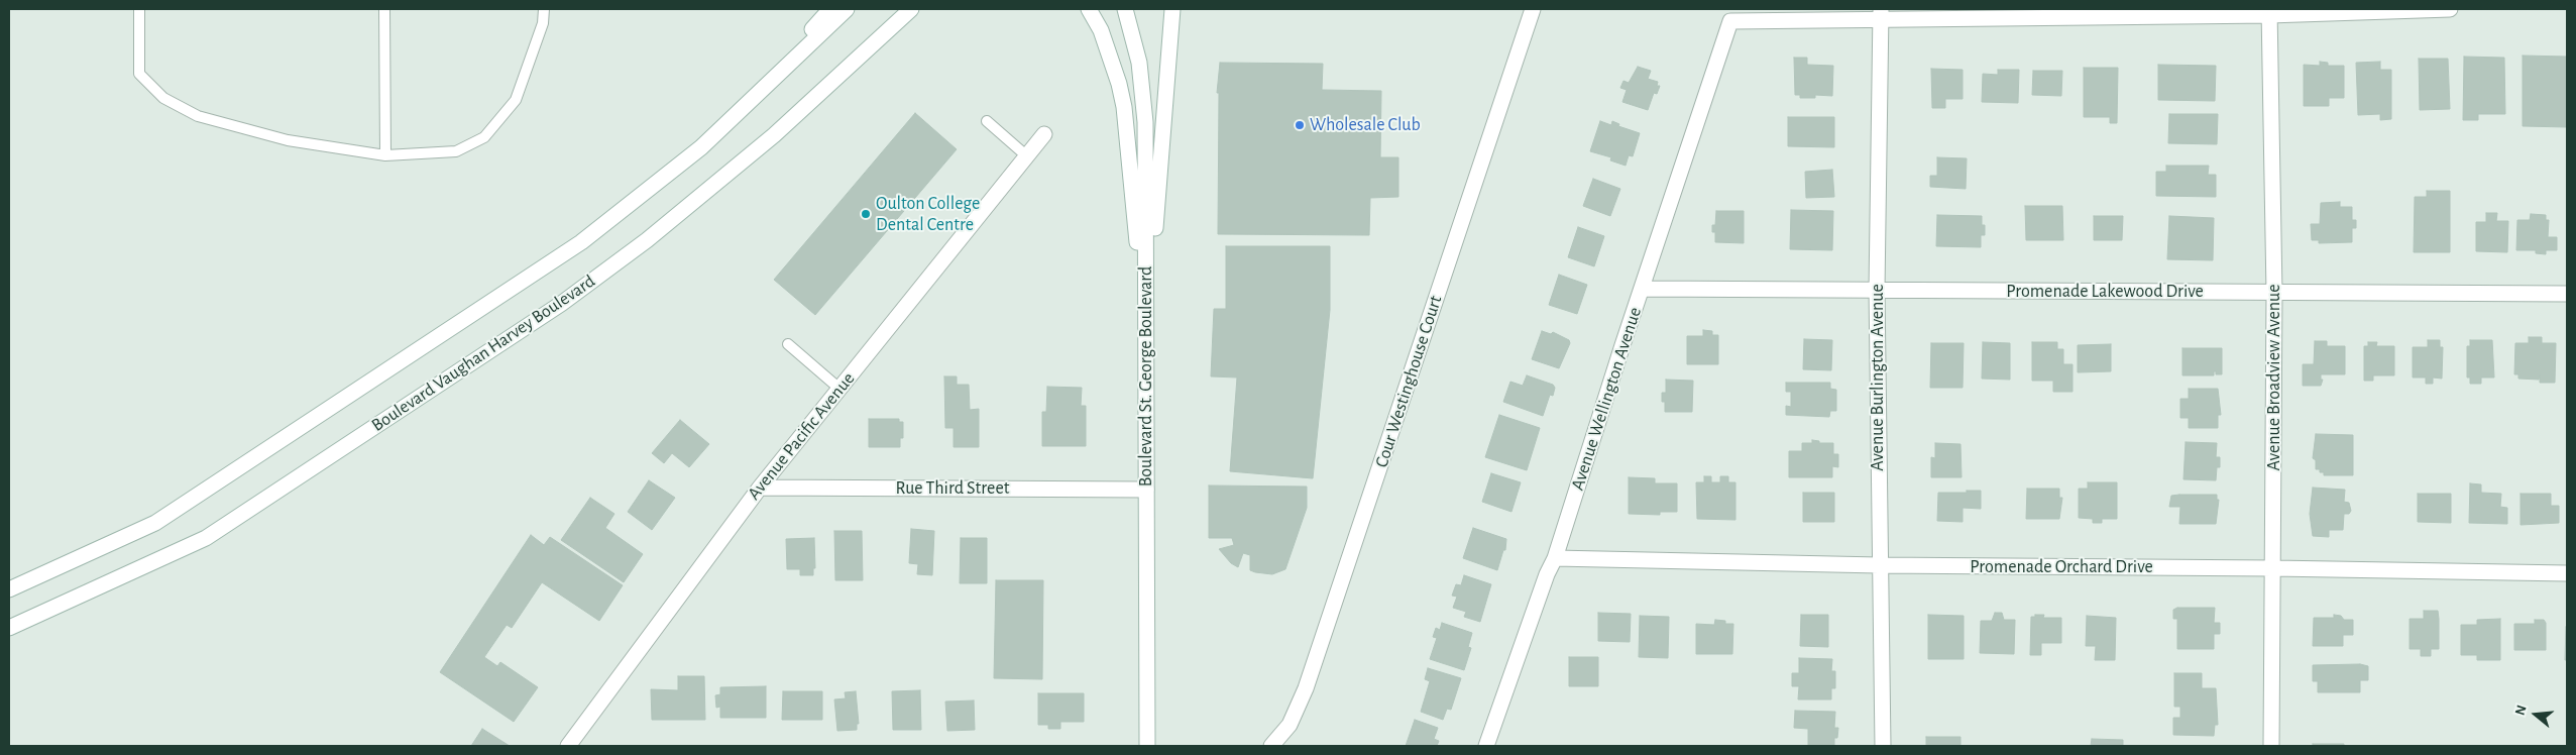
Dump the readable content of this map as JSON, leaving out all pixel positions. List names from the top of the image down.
{
  "streets": {
    "street": [
      "Promenade Lakewood Drive",
      "Boulevard Vaughan Harvey Boulevard",
      "Boulevard St. George Boulevard",
      "Avenue Burlington Avenue",
      "Avenue Broadview Avenue",
      "Cour Westinghouse Court",
      "Avenue Wellington Avenue",
      "Avenue Pacific Avenue",
      "Rue Third Street",
      "Promenade Orchard Drive"
    ]
  },
  "crossings": [
    ["Promenade Lakewood Drive", "Avenue Burlington Avenue"],
    ["Promenade Lakewood Drive", "Avenue Broadview Avenue"],
    ["Promenade Lakewood Drive", "Avenue Wellington Avenue"],
    ["Boulevard St. George Boulevard", "Rue Third Street"],
    ["Avenue Burlington Avenue", "Avenue Wellington Avenue"],
    ["Avenue Burlington Avenue", "Promenade Orchard Drive"],
    ["Avenue Broadview Avenue", "Promenade Orchard Drive"],
    ["Avenue Wellington Avenue", "Promenade Orchard Drive"],
    ["Avenue Pacific Avenue", "Rue Third Street"]
  ],
  "places": ["Wholesale Club", "Oulton College Dental Centre"],
  "north": "left"
}
